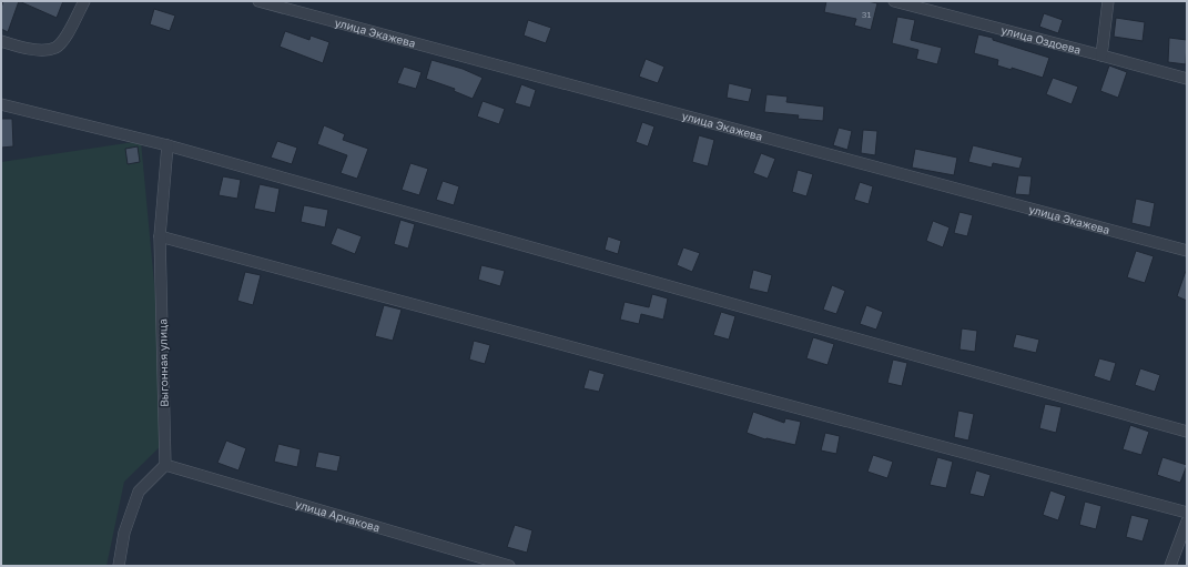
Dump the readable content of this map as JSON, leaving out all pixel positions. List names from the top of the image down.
{
  "streets": {
    "street": [
      "улица Экажева",
      "улица Оздоева",
      "Выгонная улица",
      "улица Арчакова"
    ]
  },
  "crossings": [
    ["Выгонная улица", "улица Арчакова"]
  ],
  "house_numbers": ["31"]
}
